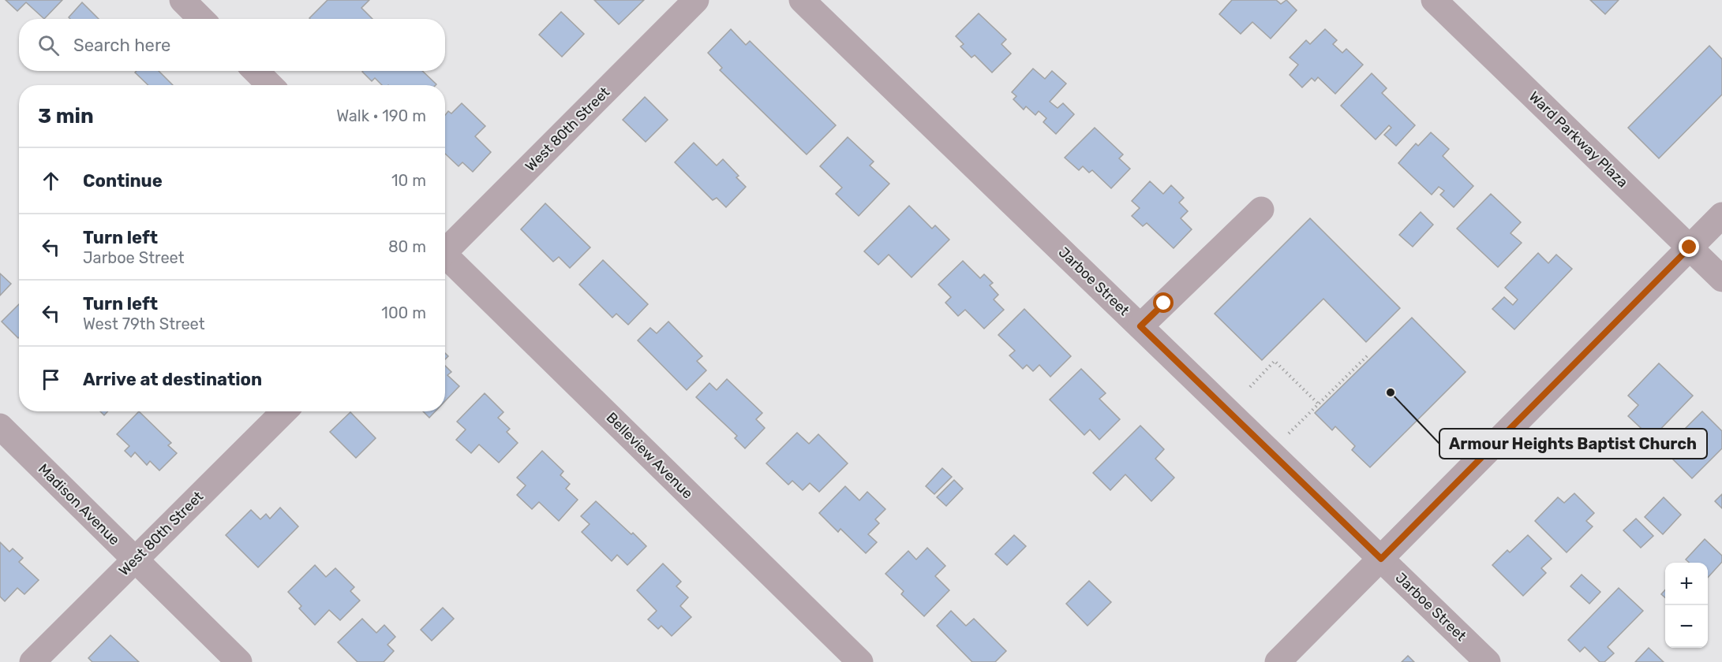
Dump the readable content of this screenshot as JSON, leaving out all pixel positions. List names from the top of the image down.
{
  "streets": {
    "street": [
      "West 80th Street",
      "Ward Parkway Plaza",
      "Jarboe Street",
      "Belleview Avenue",
      "Madison Avenue"
    ]
  },
  "crossings": [
    ["West 80th Street", "Madison Avenue"]
  ],
  "places": ["Armour Heights Baptist Church"],
  "page": {
    "search": "Search here",
    "heading": ["3 min", "Walk · 190 m"],
    "list": [
      ["Continue", "10 m"],
      ["Turn left", "Jarboe Street", "80 m"],
      ["Turn left", "West 79th Street", "100 m"],
      "Arrive at destination"
    ],
    "map_buttons": ["+", "−"]
  }
}
